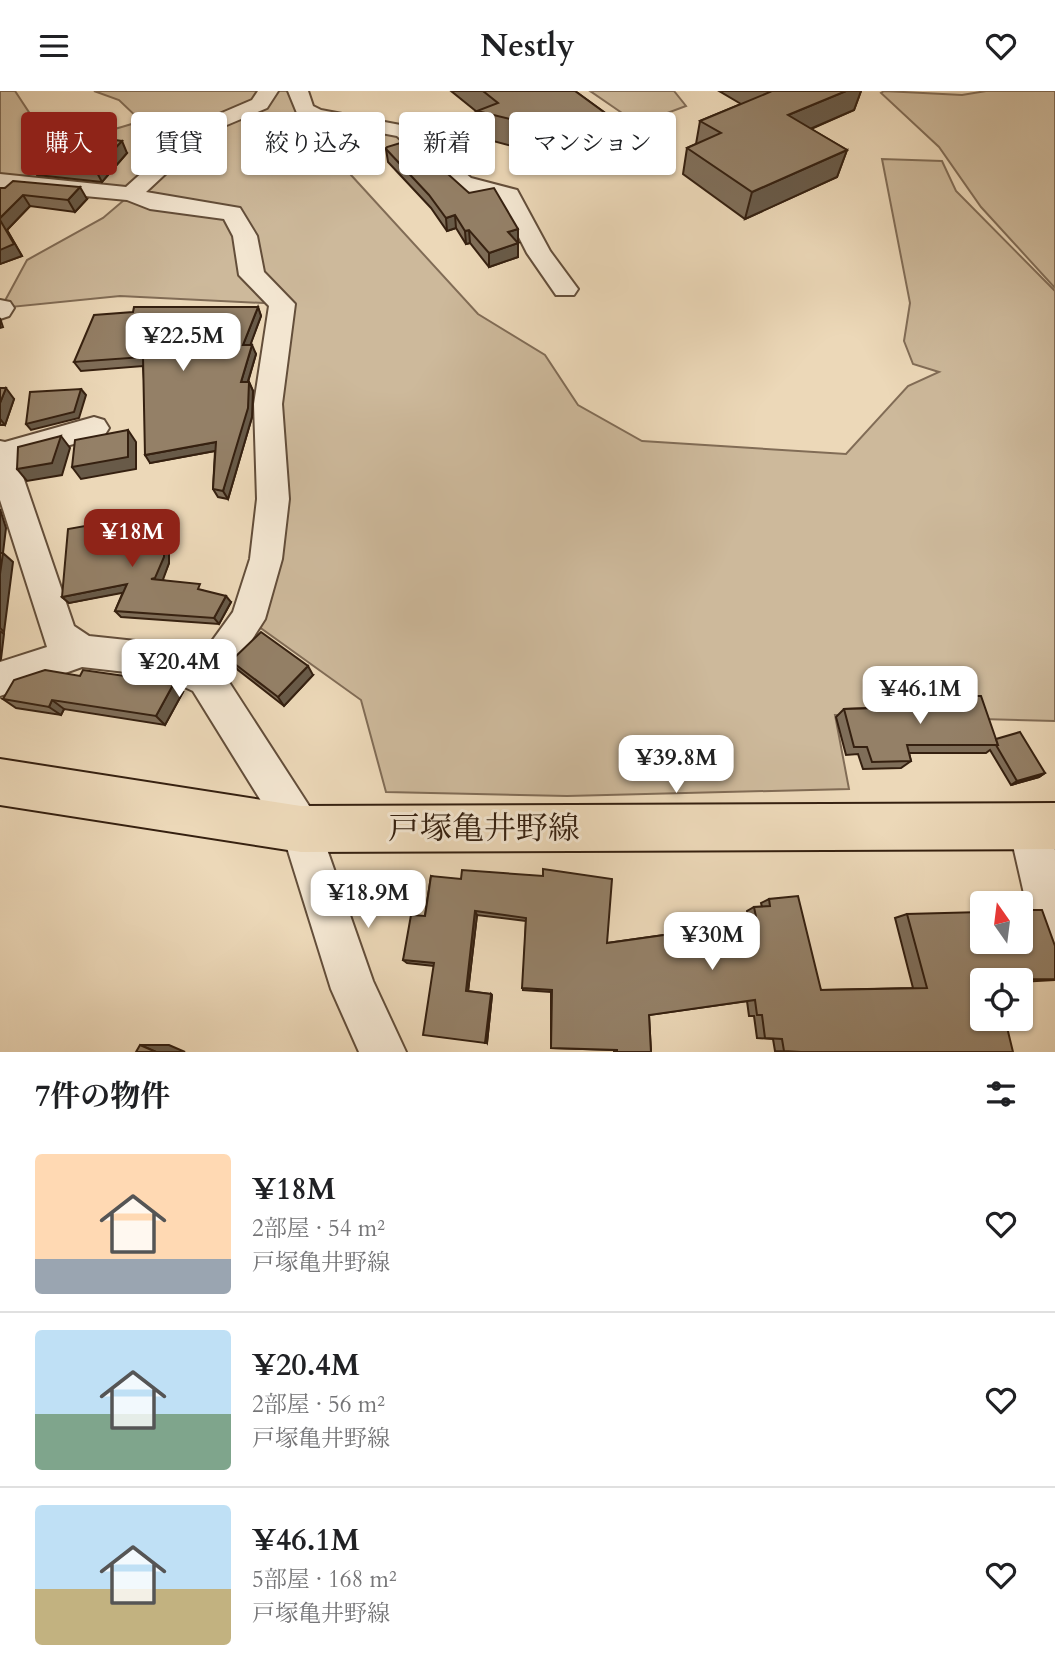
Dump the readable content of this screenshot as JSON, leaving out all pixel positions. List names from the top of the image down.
{
  "streets": {
    "main road": ["戸塚亀井野線"]
  },
  "north": "top",
  "page": {
    "header": "Nestly",
    "chip": [
      "購入",
      "賃貸",
      "絞り込み",
      "新着",
      "マンション"
    ],
    "price": [
      "¥22.5M",
      "¥18M",
      "¥20.4M",
      "¥46.1M",
      "¥39.8M",
      "¥18.9M",
      "¥30M"
    ],
    "heading": "7件の物件",
    "list": [
      {
        "name": "¥18M",
        "note": "2部屋 · 54 m² · 戸塚亀井野線"
      },
      {
        "name": "¥20.4M",
        "note": "2部屋 · 56 m² · 戸塚亀井野線"
      },
      {
        "name": "¥46.1M",
        "note": "5部屋 · 168 m² · 戸塚亀井野線"
      }
    ]
  }
}
